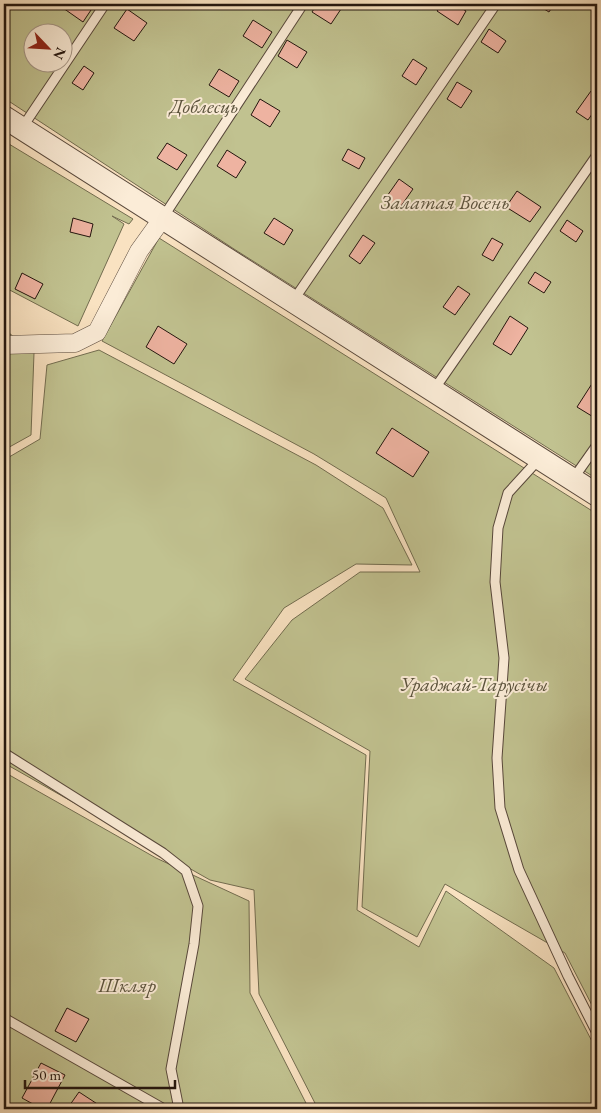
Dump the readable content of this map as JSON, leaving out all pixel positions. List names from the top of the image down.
{
  "parks": [
    "Доблесць",
    "Залатая Восень",
    "Ураджай-Тарусічы",
    "Шкляр"
  ],
  "scale_bar": "50 m",
  "north": "bottom right"
}
